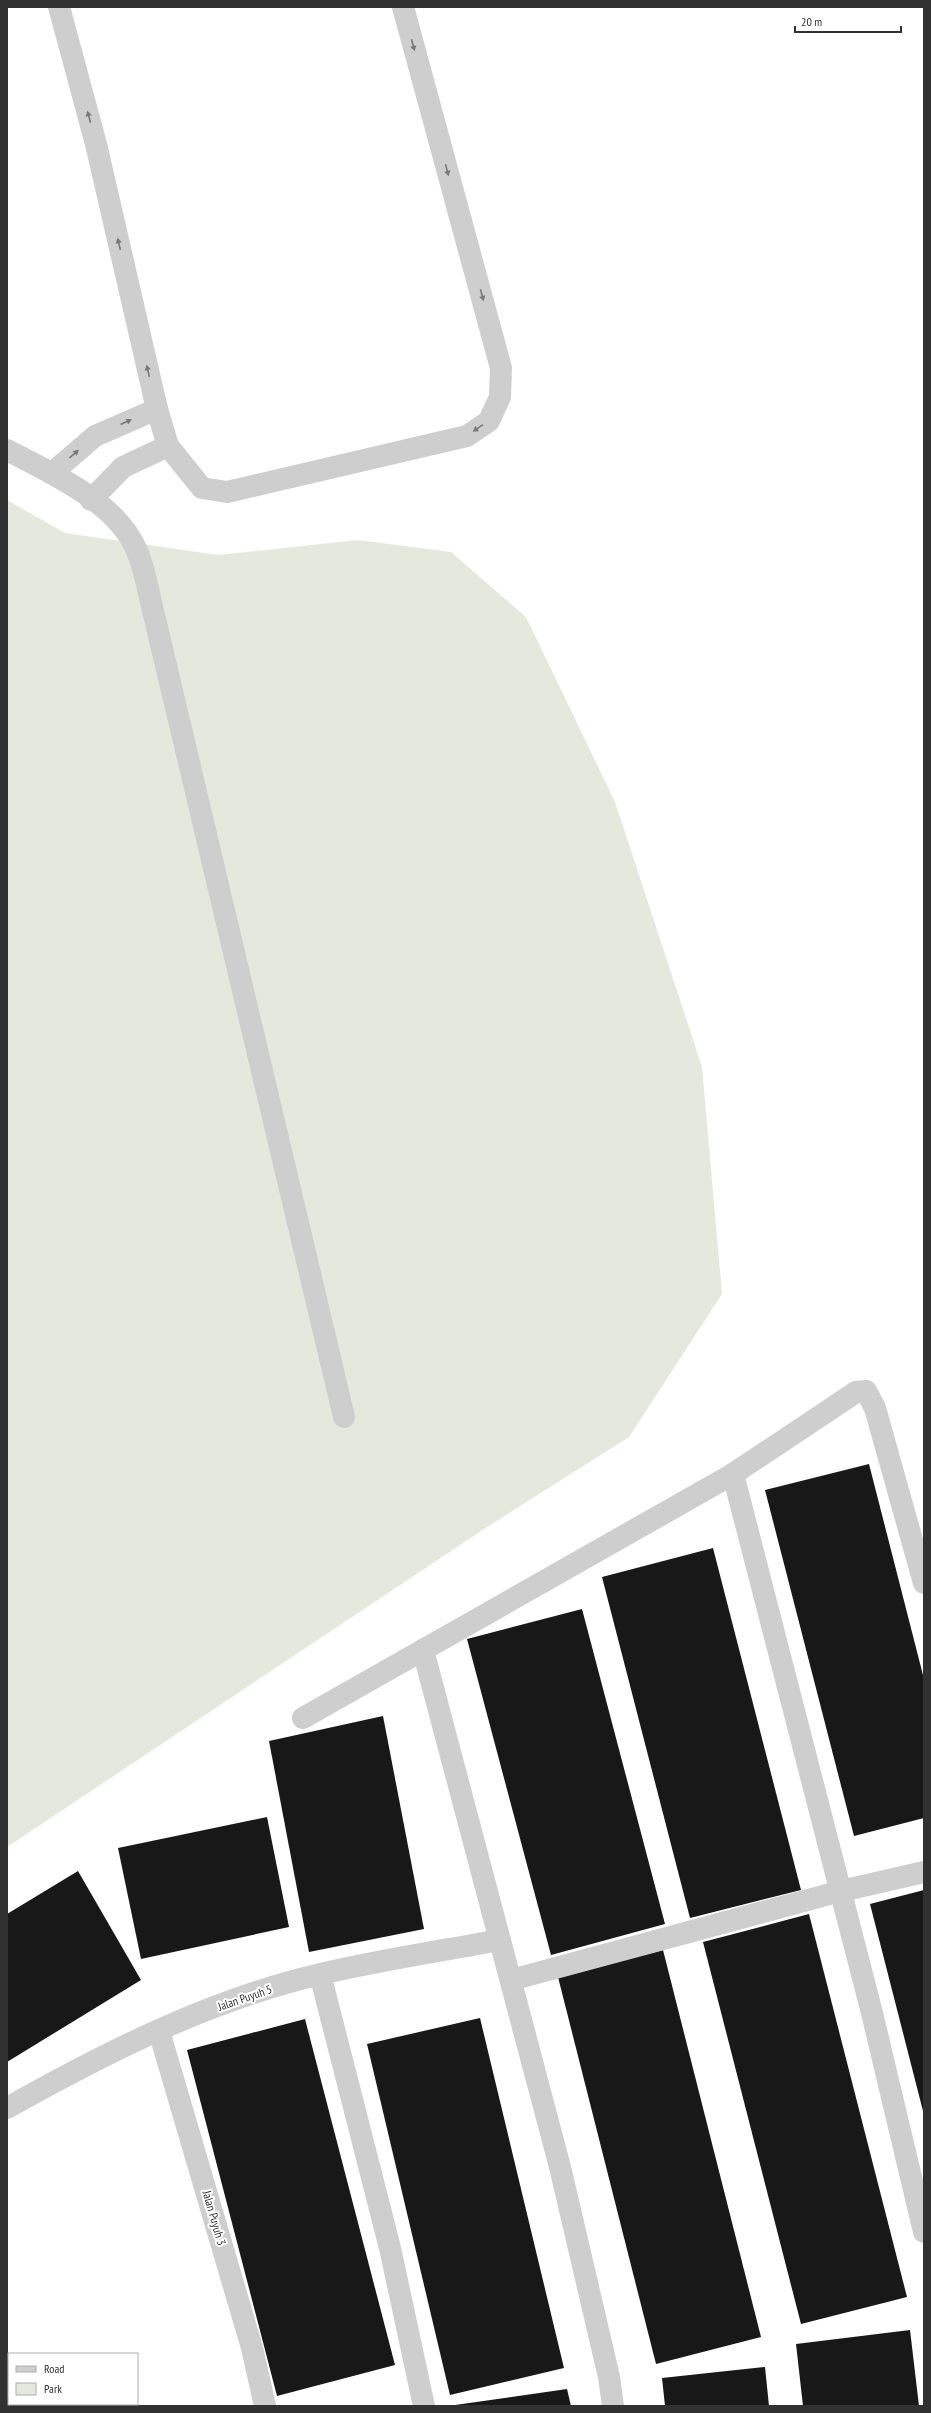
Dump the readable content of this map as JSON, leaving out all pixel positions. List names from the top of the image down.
{
  "streets": {
    "street": ["Jalan Puyuh 5", "Jalan Puyuh 3"]
  },
  "crossings": [
    ["Jalan Puyuh 5", "Jalan Puyuh 3"]
  ],
  "legend": ["Road", "Park"],
  "scale_bar": "20 m"
}
